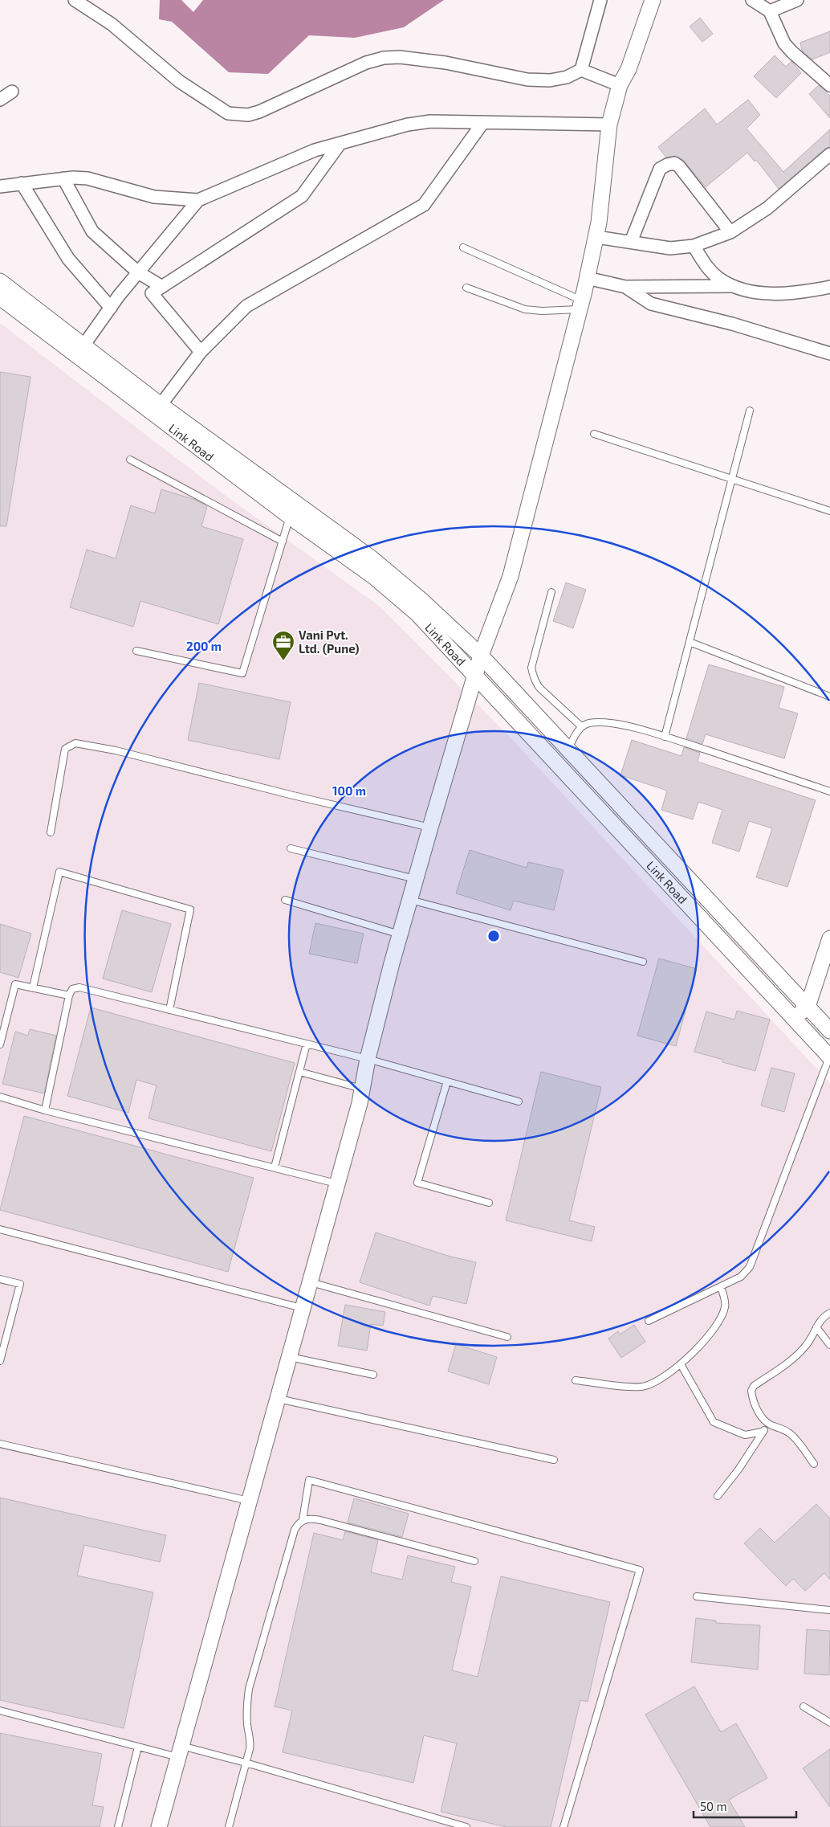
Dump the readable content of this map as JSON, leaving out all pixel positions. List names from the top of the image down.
{
  "streets": {
    "street": ["Link Road"]
  },
  "places": {
    "office": ["Vani Pvt. Ltd. (Pune)"]
  },
  "scale_bar": "50 m",
  "rings": ["200 m", "100 m"]
}
